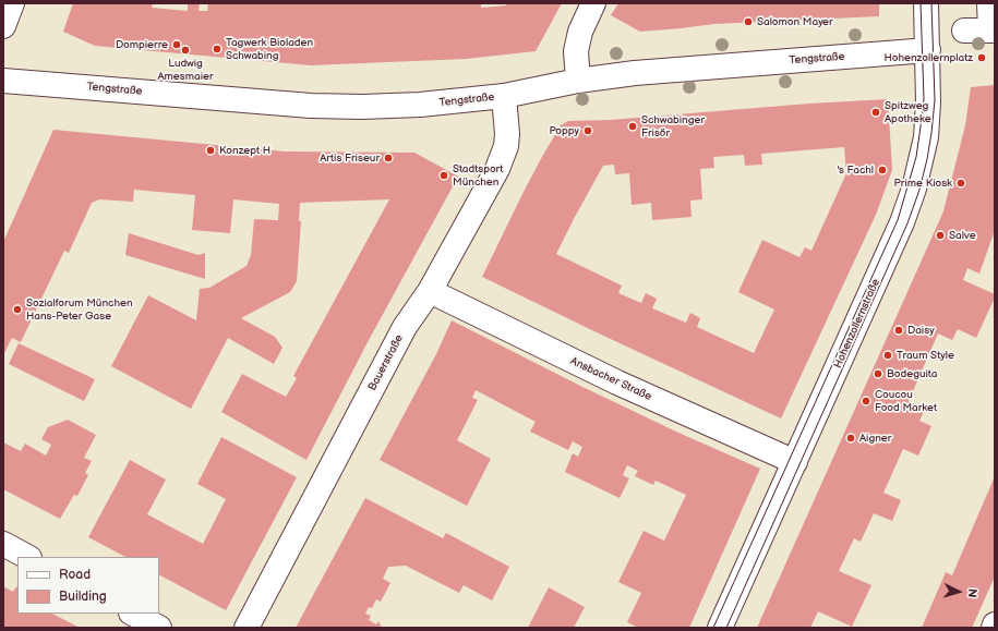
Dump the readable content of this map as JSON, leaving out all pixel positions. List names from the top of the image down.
{
  "streets": {
    "street": [
      "Tengstraße",
      "Hohenzollernstraße",
      "Bauerstraße",
      "Ansbacher Straße"
    ]
  },
  "crossings": [
    ["Tengstraße", "Hohenzollernstraße"],
    ["Tengstraße", "Bauerstraße"],
    ["Hohenzollernstraße", "Ansbacher Straße"],
    ["Bauerstraße", "Ansbacher Straße"]
  ],
  "places": [
    "Salomon Mayer",
    "Dompierre",
    "Tagwerk Bioladen Schwabing",
    "Ludwig Amesmaier",
    "Hohenzollernplatz",
    "Spitzweg Apotheke",
    "Schwabinger Frisör",
    "Poppy",
    "Konzept H",
    "Artis Friseur",
    "'s Fachl",
    "Stadtsport München",
    "Prime Kiosk",
    "Salve",
    "Sozialforum München Hans-Peter Gase",
    "Daisy",
    "Traum Style",
    "Bodeguita",
    "Coucou Food Market",
    "Aigner"
  ],
  "legend": ["Road", "Building"],
  "north": "right"
}
